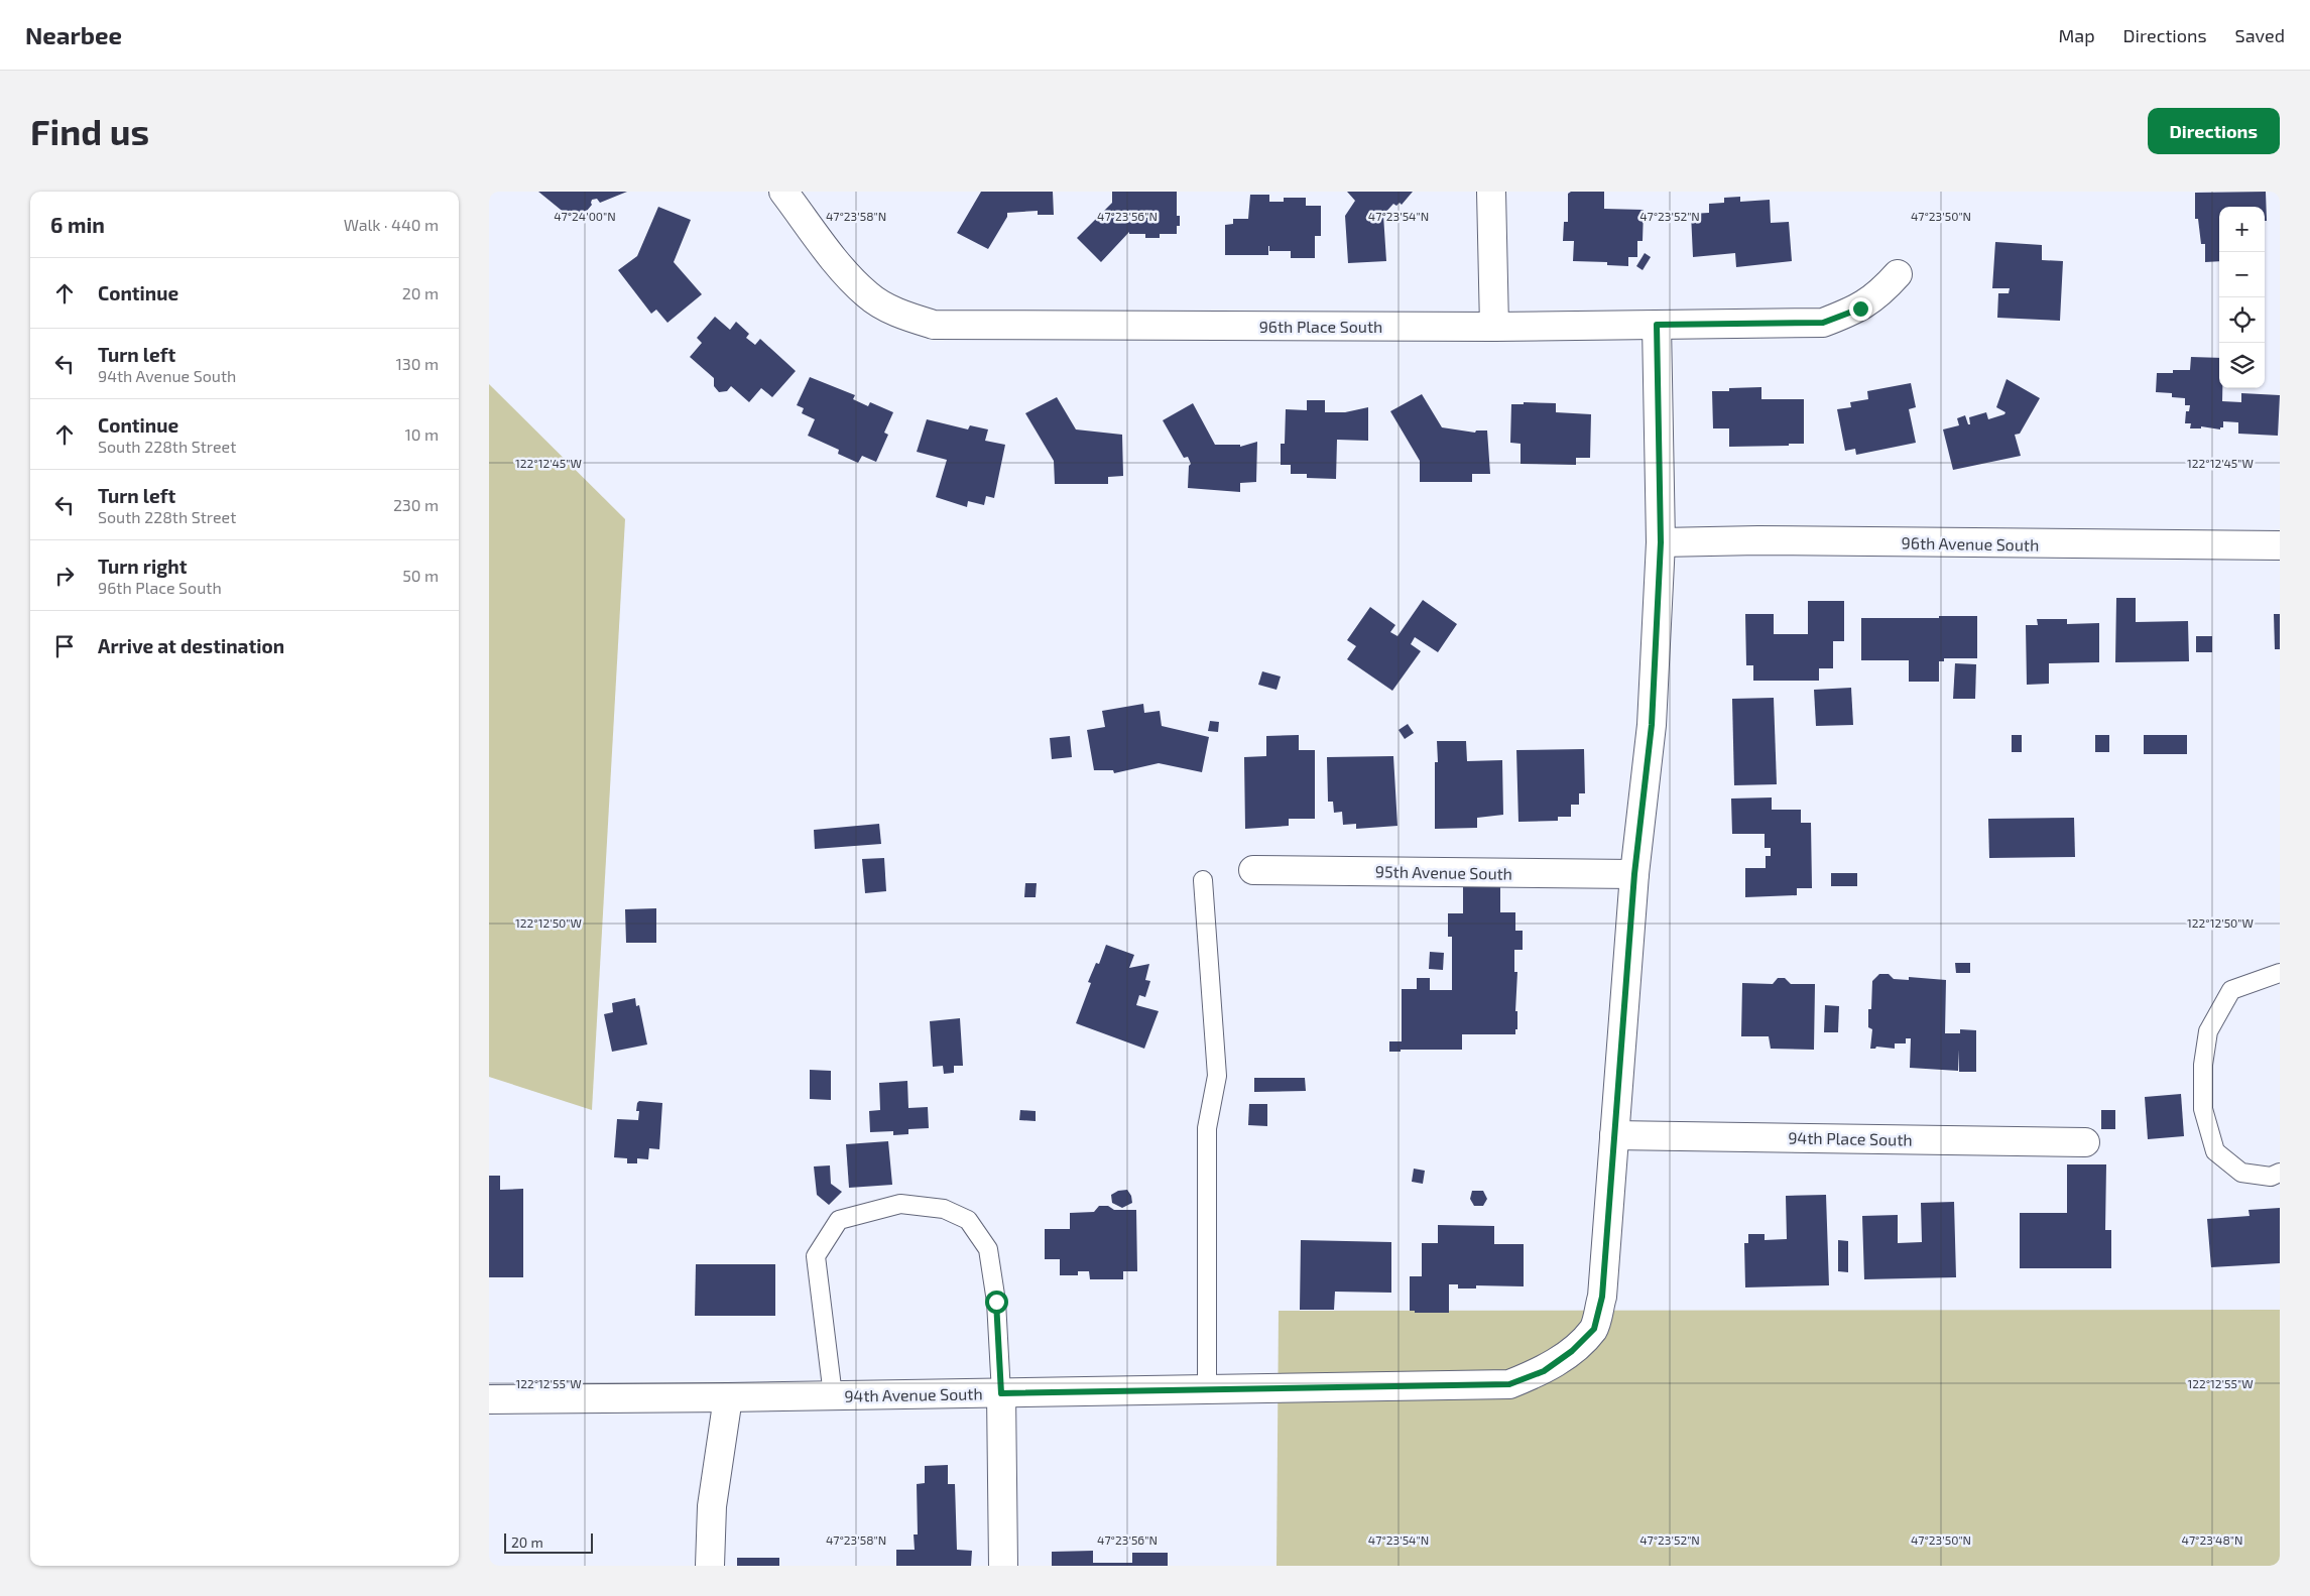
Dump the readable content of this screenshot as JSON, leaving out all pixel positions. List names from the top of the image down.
{
  "streets": {
    "street": [
      "96th Place South",
      "96th Avenue South",
      "95th Avenue South",
      "94th Place South",
      "94th Avenue South"
    ]
  },
  "crossings": [
    ["96th Place South", "94th Avenue South"],
    ["96th Avenue South", "94th Avenue South"],
    ["95th Avenue South", "94th Avenue South"],
    ["94th Place South", "94th Avenue South"]
  ],
  "scale_bar": "20 m",
  "page": {
    "header": "Nearbee",
    "nav": ["Map", "Directions", "Saved"],
    "buttons": "Directions",
    "title": "Find us",
    "heading": ["6 min", "Walk · 440 m"],
    "map_buttons": ["+", "−"],
    "list": [
      ["Continue", "20 m"],
      ["Turn left", "94th Avenue South", "130 m"],
      ["Continue", "South 228th Street", "10 m"],
      ["Turn left", "South 228th Street", "230 m"],
      ["Turn right", "96th Place South", "50 m"],
      "Arrive at destination"
    ],
    "scale": "20 m"
  },
  "coordinates": [
    "47°24'00\"N",
    "47°23'58\"N",
    "47°23'56\"N",
    "47°23'54\"N",
    "47°23'52\"N",
    "47°23'50\"N",
    "122°12'45\"W",
    "122°12'50\"W",
    "122°12'55\"W",
    "47°23'48\"N"
  ]
}
